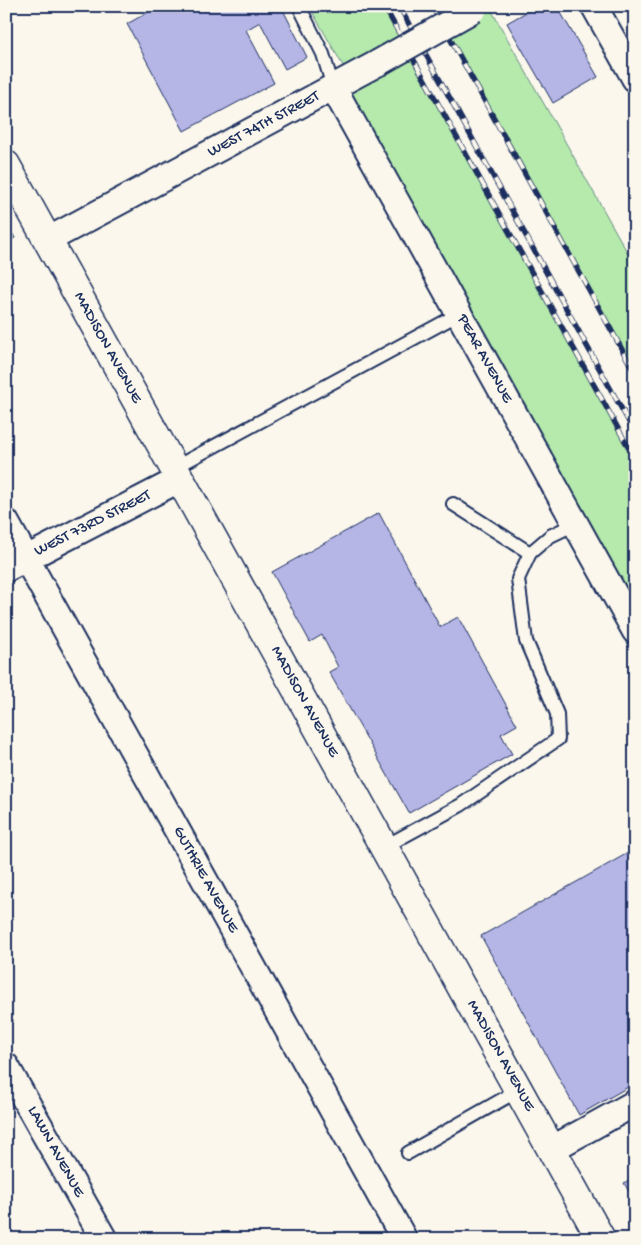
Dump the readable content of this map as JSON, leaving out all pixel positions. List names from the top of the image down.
{
  "streets": {
    "street": [
      "WEST 74TH STREET",
      "MADISON AVENUE",
      "PEAR AVENUE",
      "WEST 73RD STREET",
      "GUTHRIE AVENUE",
      "LAWN AVENUE"
    ]
  },
  "crossings": [
    ["WEST 74TH STREET", "MADISON AVENUE"],
    ["WEST 74TH STREET", "PEAR AVENUE"],
    ["MADISON AVENUE", "WEST 73RD STREET"],
    ["WEST 73RD STREET", "GUTHRIE AVENUE"]
  ]
}
